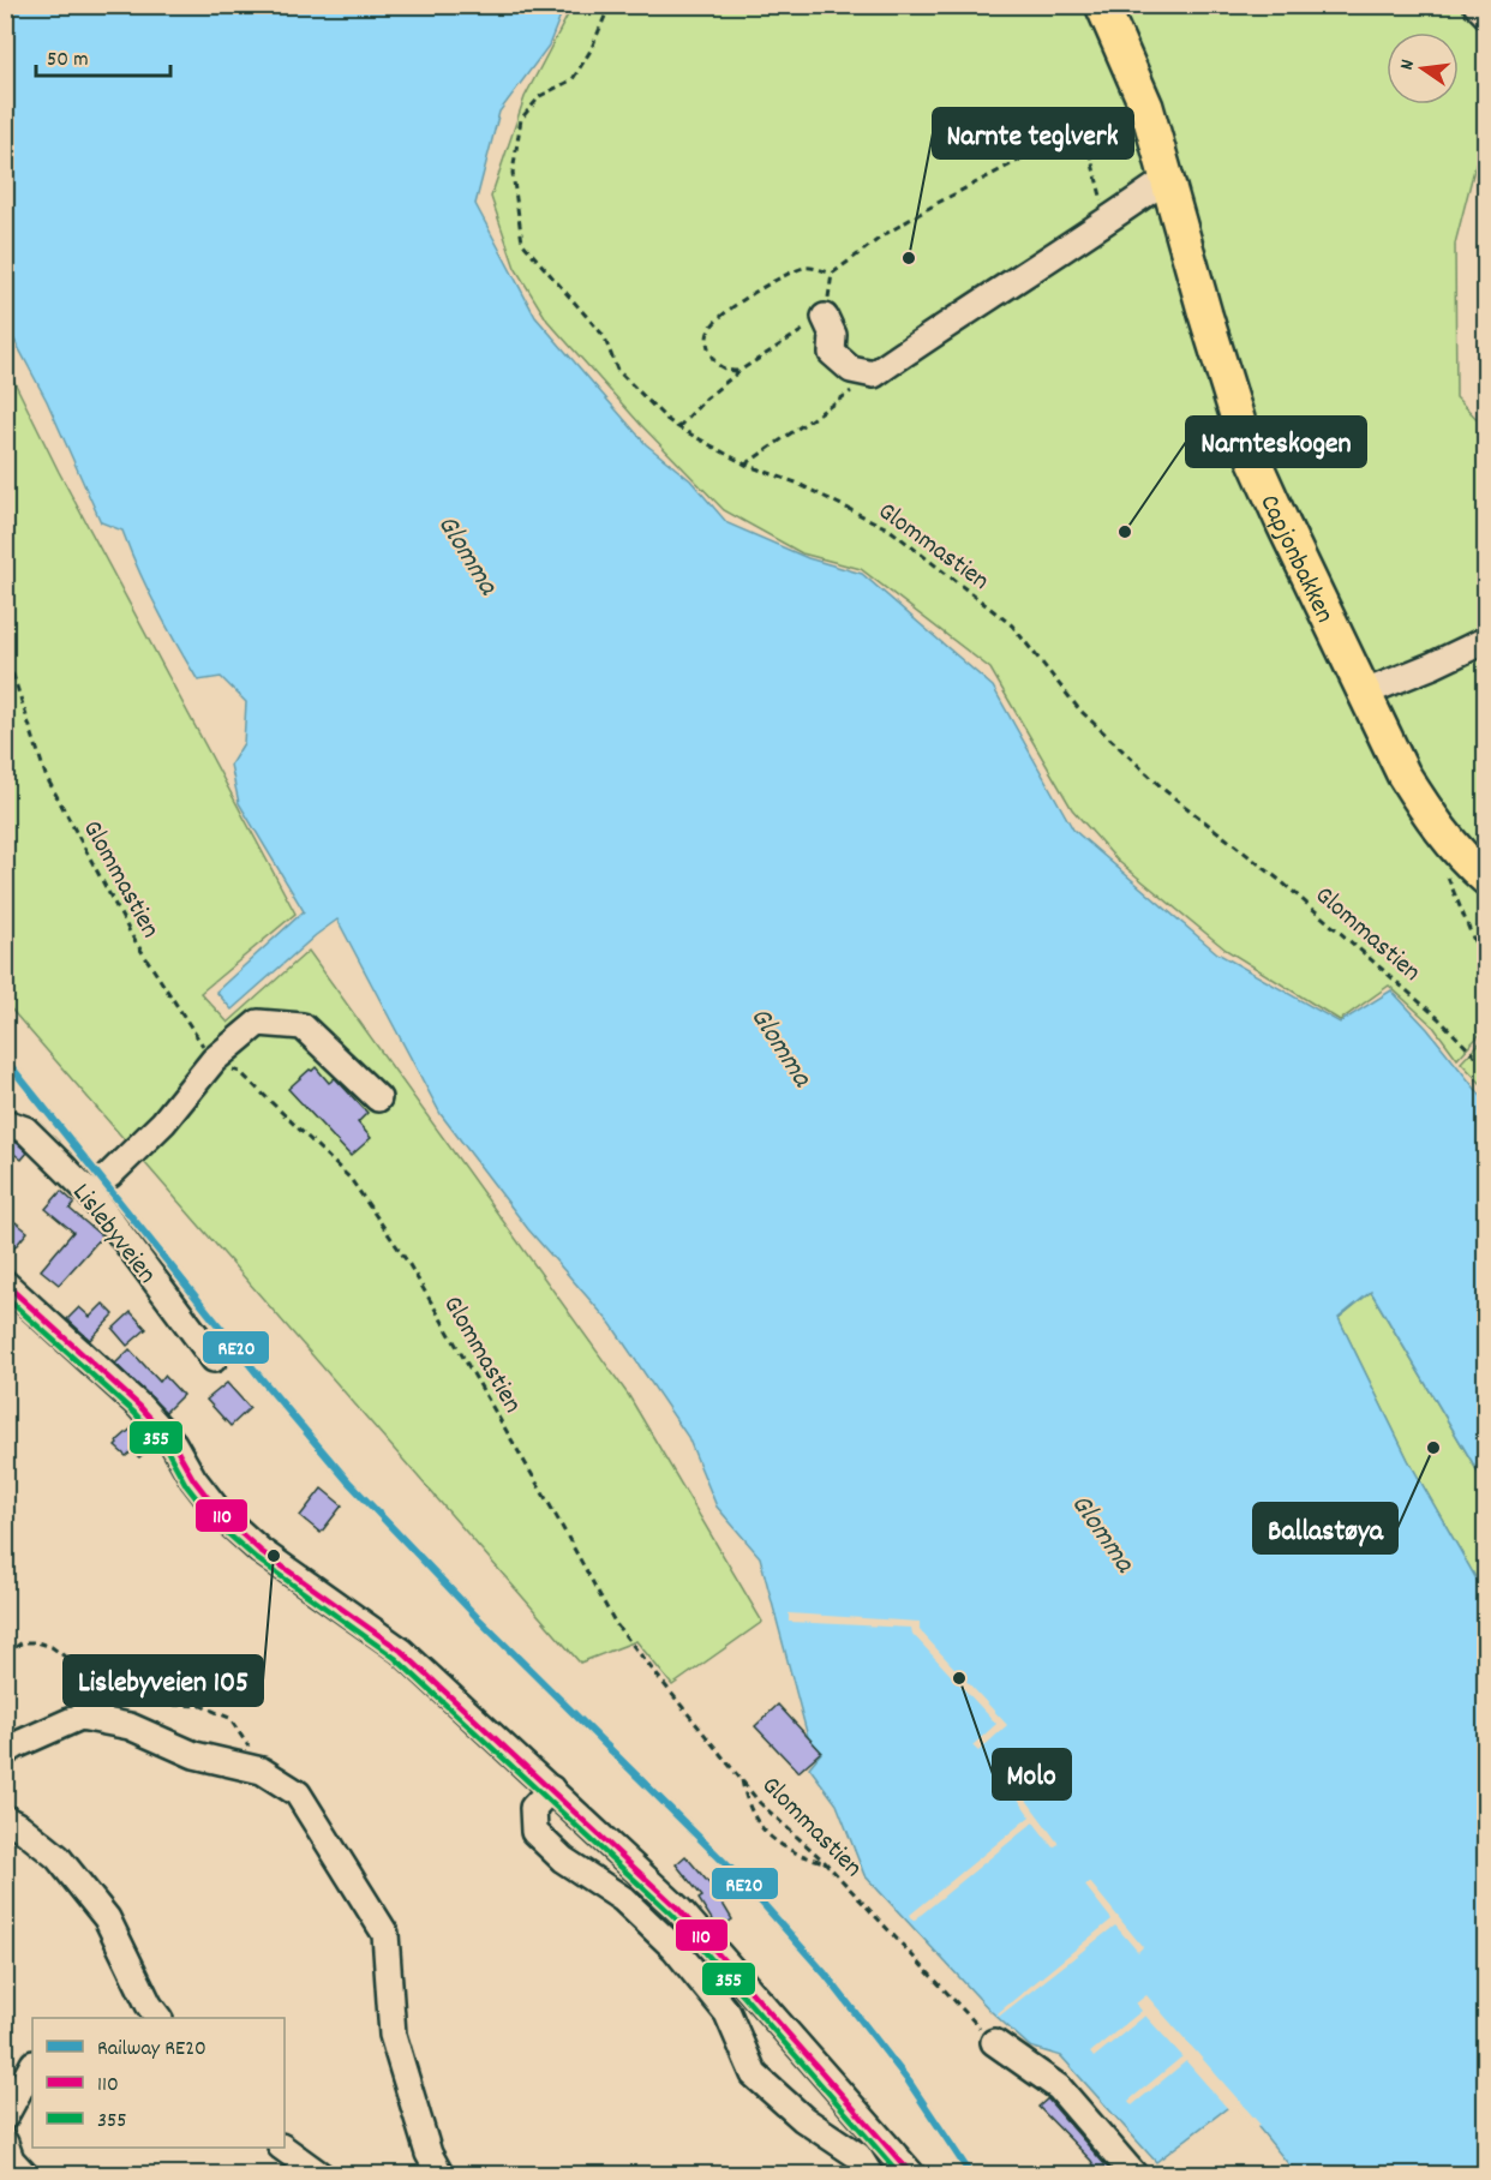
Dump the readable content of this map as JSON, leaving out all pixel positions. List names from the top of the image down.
{
  "streets": {
    "main road": ["Capjonbakken"],
    "street": ["Lislebyveien"],
    "path": ["Glommastien"]
  },
  "water": ["Glomma"],
  "places": [
    "Narnte teglverk",
    "Narnteskogen",
    "Ballastøya",
    "Lislebyveien 105",
    "Molo"
  ],
  "lines": ["rail line RE20", "transit line 110", "transit line 355"],
  "legend": ["Railway RE20", "110", "355"],
  "scale_bar": "50 m",
  "north": "left"
}
